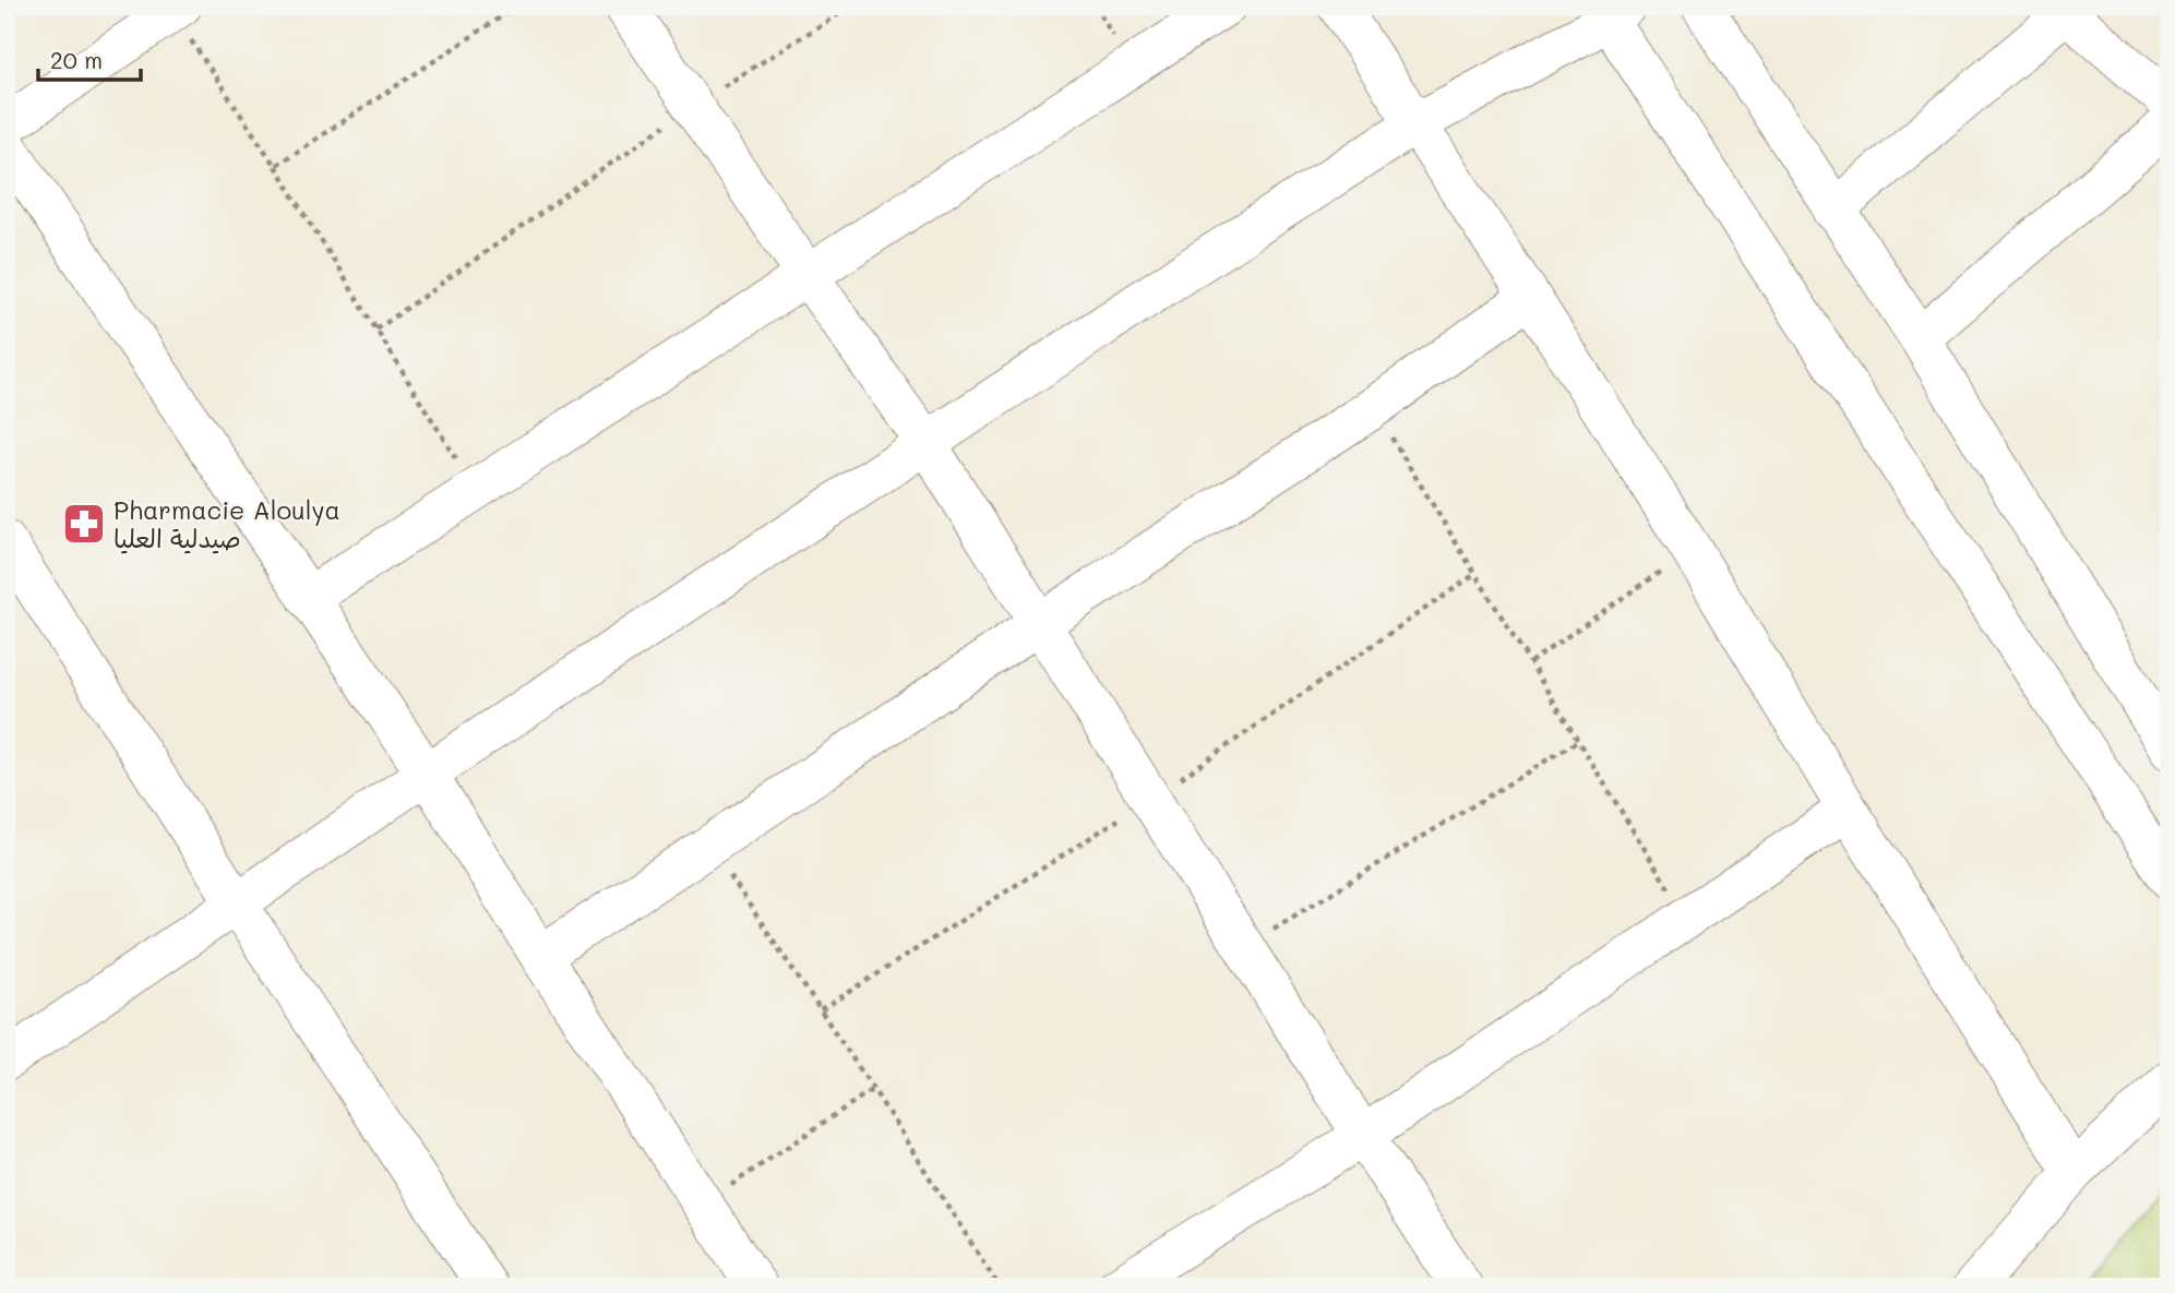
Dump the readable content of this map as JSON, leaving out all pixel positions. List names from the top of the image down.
{
  "places": {
    "pharmacy": ["Pharmacie Aloulya صيدلية العليا"]
  },
  "scale_bar": "20 m"
}
